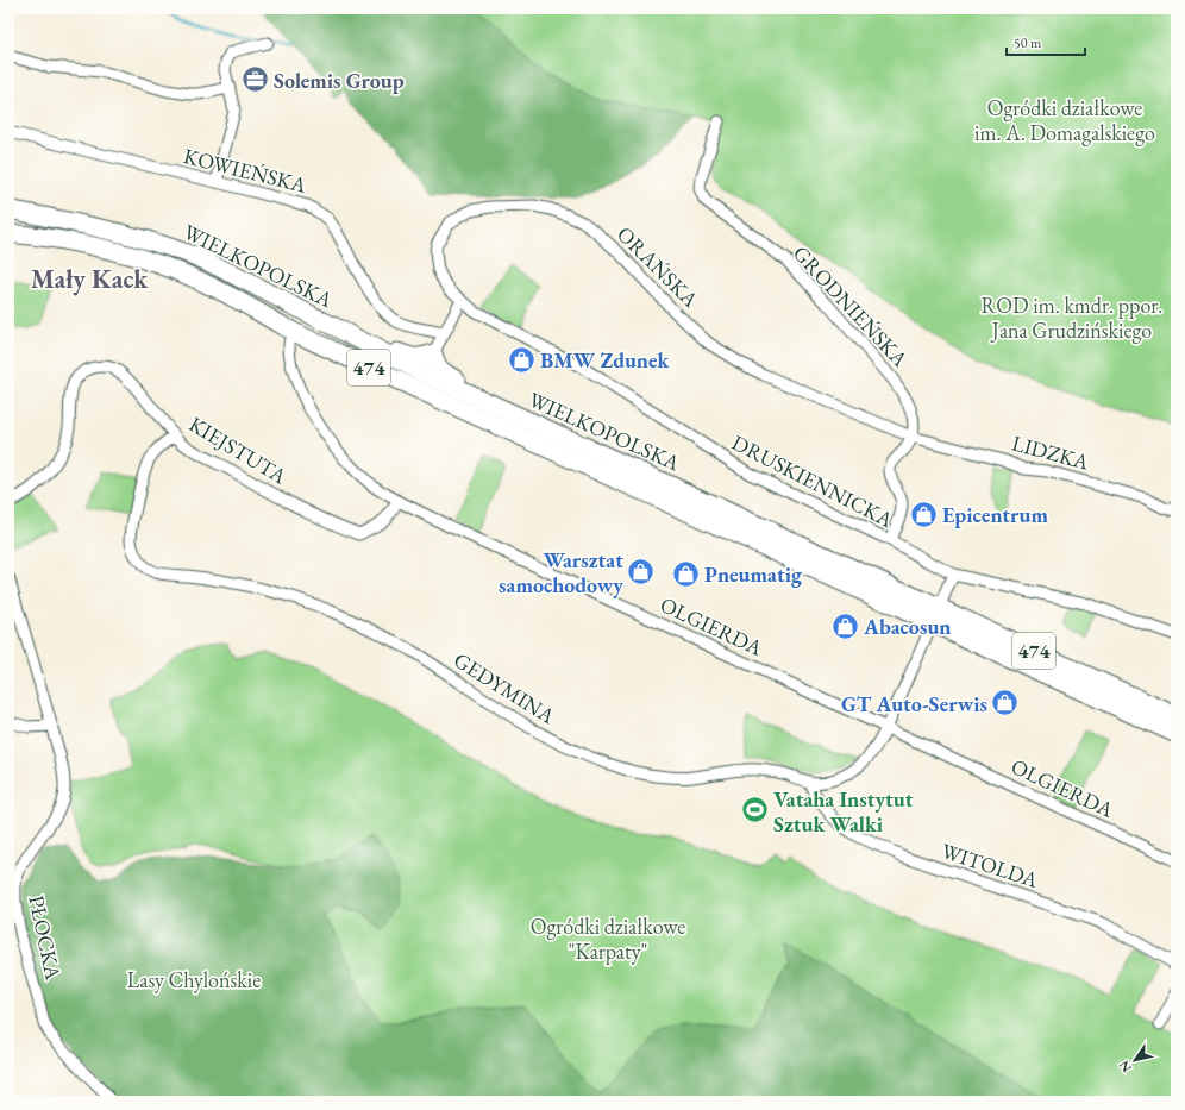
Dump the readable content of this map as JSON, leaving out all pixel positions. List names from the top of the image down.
{
  "streets": {
    "main road": ["WIELKOPOLSKA", "474"],
    "street": [
      "KOWIEŃSKA",
      "ORAŃSKA",
      "GRODNIEŃSKA",
      "KIEJSTUTA",
      "LIDZKA",
      "DRUSKIENNICKA",
      "OLGIERDA",
      "GEDYMINA",
      "WITOLDA",
      "PŁOCKA"
    ]
  },
  "crossings": [
    ["WIELKOPOLSKA", "OLGIERDA"],
    ["WIELKOPOLSKA", "GEDYMINA"],
    ["ORAŃSKA", "GRODNIEŃSKA"],
    ["ORAŃSKA", "LIDZKA"],
    ["ORAŃSKA", "DRUSKIENNICKA"],
    ["GRODNIEŃSKA", "LIDZKA"],
    ["GRODNIEŃSKA", "DRUSKIENNICKA"],
    ["KIEJSTUTA", "OLGIERDA"],
    ["KIEJSTUTA", "GEDYMINA"],
    ["OLGIERDA", "GEDYMINA"],
    ["GEDYMINA", "WITOLDA"]
  ],
  "districts": ["Mały Kack"],
  "parks": [
    "Ogródki działkowe im. A. Domagalskiego",
    "ROD im. kmdr. ppor. Jana Grudzińskiego",
    "Ogródki działkowe \"Karpaty\"",
    "Lasy Chylońskie"
  ],
  "places": {
    "office": ["Solemis Group"],
    "shop": [
      "BMW Zdunek",
      "Epicentrum",
      "Warsztat samochodowy",
      "Pneumatig",
      "Abacosun",
      "GT Auto-Serwis"
    ],
    "sports": ["Vataha Instytut Sztuk Walki"]
  },
  "scale_bar": "50 m",
  "north": "bottom left"
}
